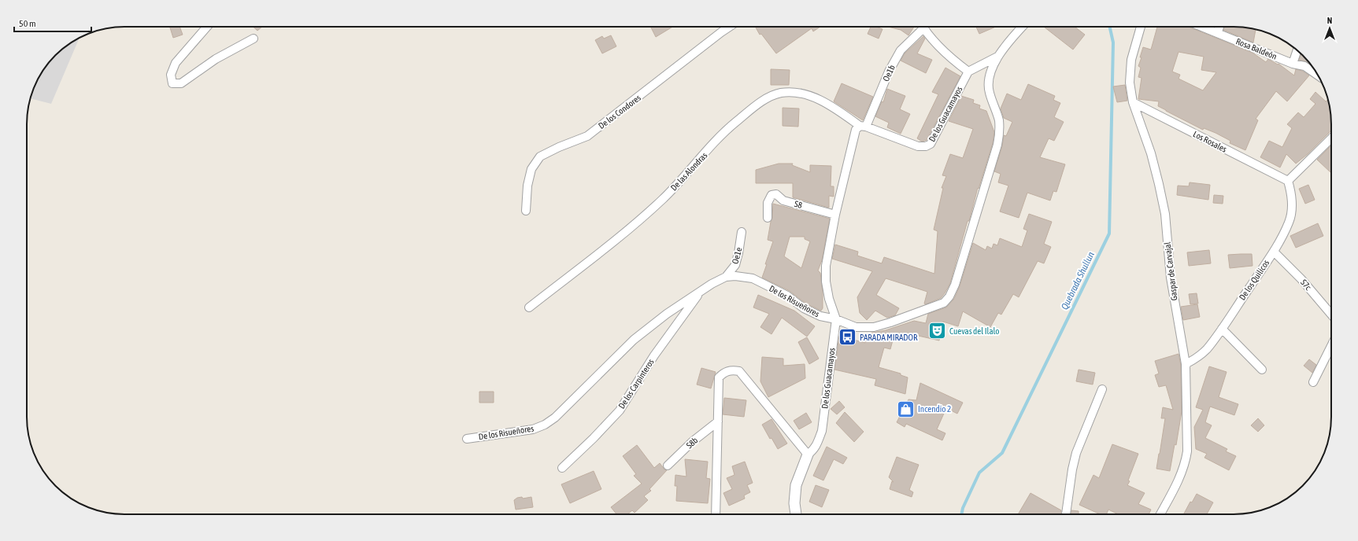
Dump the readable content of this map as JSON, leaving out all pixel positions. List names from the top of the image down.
{
  "streets": {
    "street": [
      "Rosa Baldeón",
      "Oe1b",
      "De los Condores",
      "De los Guacamayos",
      "Los Rosales",
      "De las Alondras",
      "S8",
      "Oe1e",
      "Gaspar de Carvajal",
      "De los Quilicos",
      "S7c",
      "De los Risueñores",
      "De los Carpinteros",
      "S8b"
    ]
  },
  "crossings": [
    ["Oe1b", "De los Guacamayos"],
    ["Oe1b", "De las Alondras"],
    ["De los Guacamayos", "De las Alondras"],
    ["De los Guacamayos", "S8"],
    ["De los Guacamayos", "De los Risueñores"],
    ["Los Rosales", "Gaspar de Carvajal"],
    ["Los Rosales", "De los Quilicos"],
    ["Oe1e", "De los Risueñores"],
    ["Gaspar de Carvajal", "De los Quilicos"],
    ["De los Quilicos", "S7c"],
    ["De los Risueñores", "De los Carpinteros"]
  ],
  "water": ["Quebrada Shullun"],
  "places": {
    "theatre": ["Cuevas del Ilalo"],
    "bus stop": ["PARADA MIRADOR"],
    "shop": ["Incendio 2"]
  },
  "scale_bar": "50 m",
  "north": "top"
}
